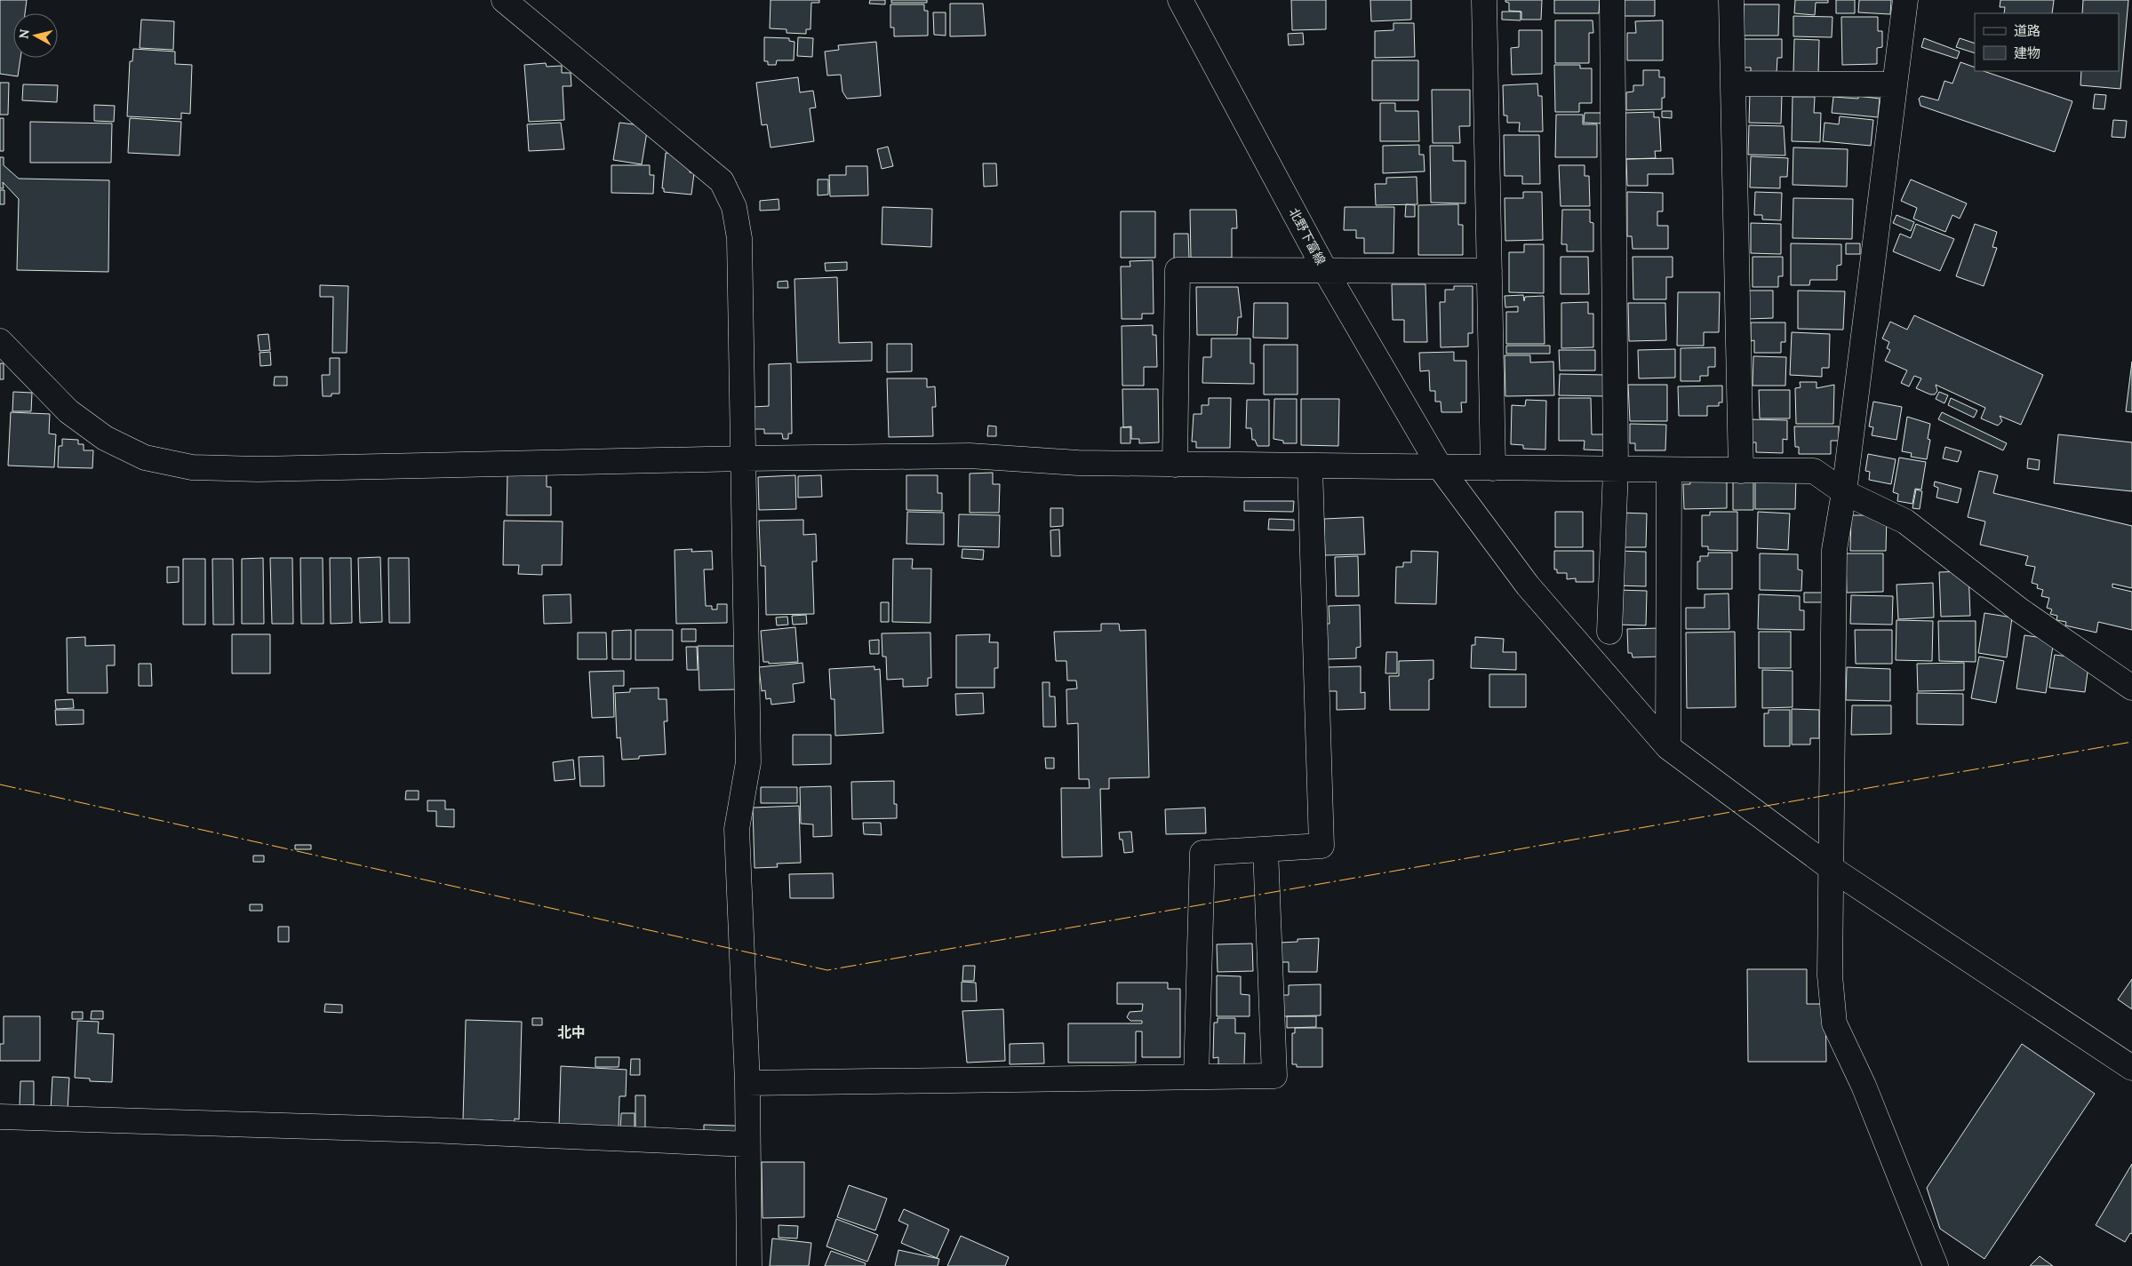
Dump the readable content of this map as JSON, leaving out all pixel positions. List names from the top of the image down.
{
  "streets": {
    "street": ["北野下富線"]
  },
  "districts": ["北中"],
  "legend": ["道路", "建物"],
  "north": "left"
}
